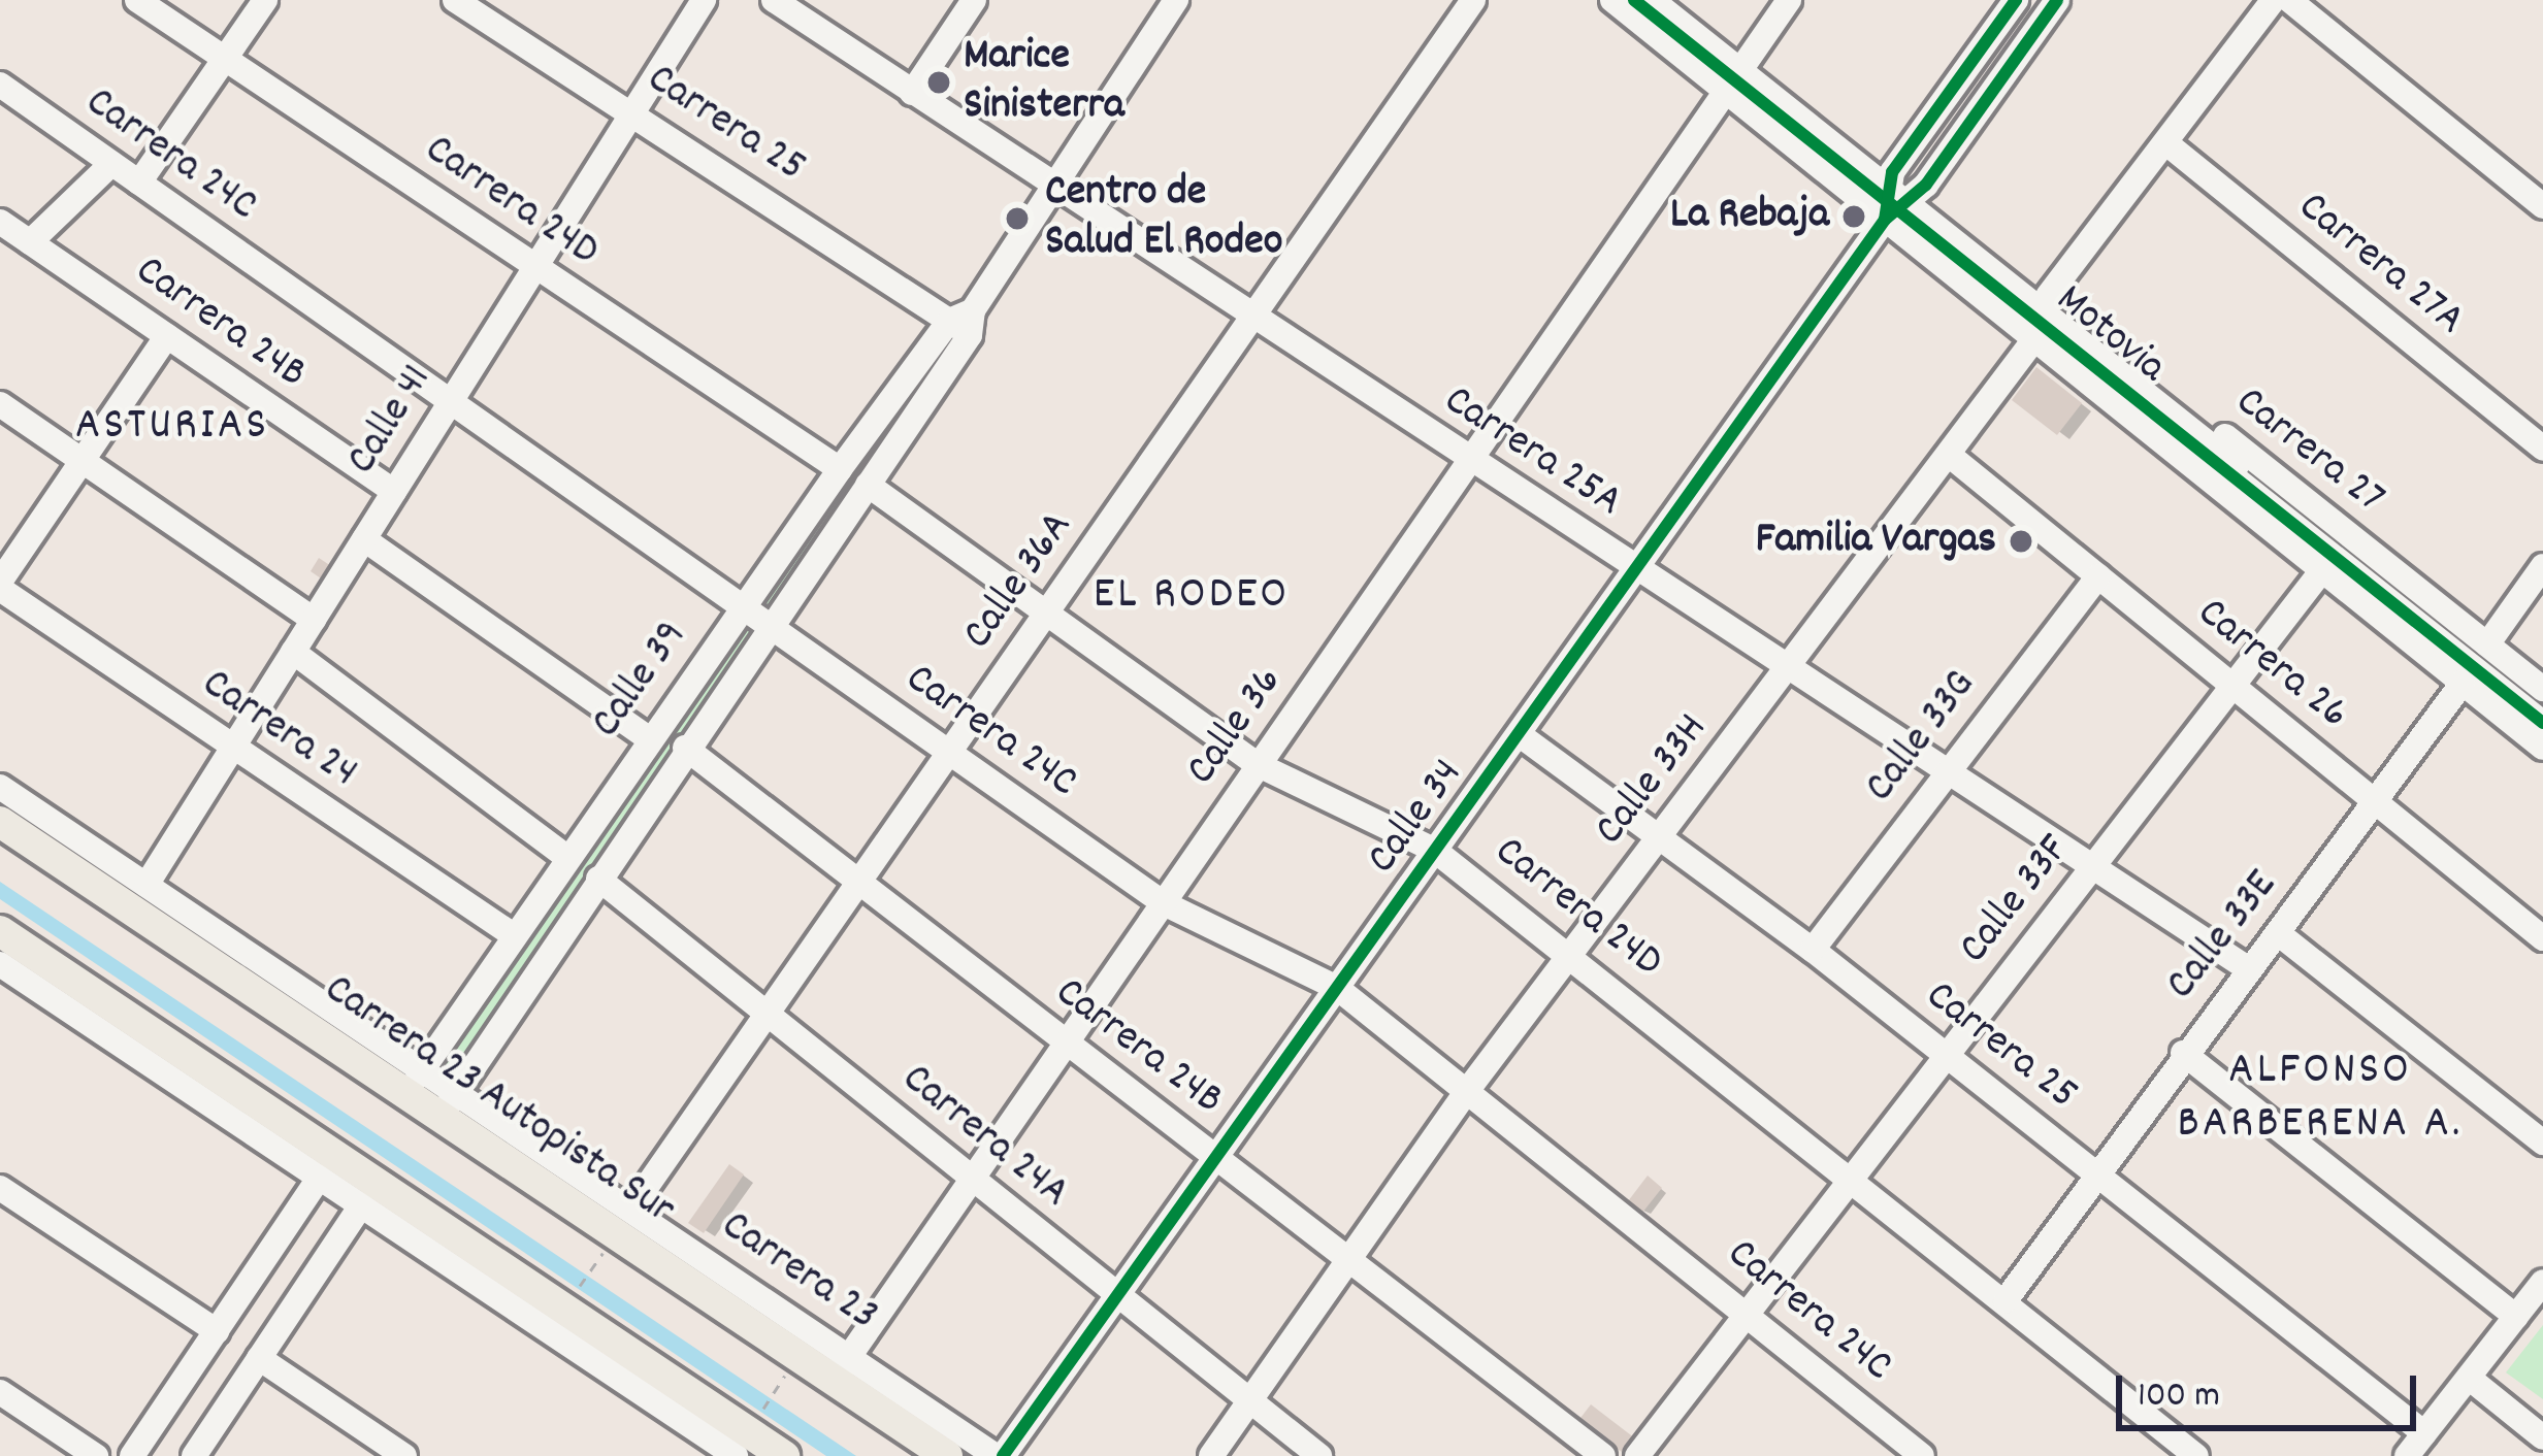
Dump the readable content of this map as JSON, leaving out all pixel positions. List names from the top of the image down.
{
  "streets": {
    "main road": ["Carrera 23 Autopista Sur"],
    "street": [
      "Carrera 25",
      "Carrera 24C",
      "Carrera 24D",
      "Carrera 27A",
      "Carrera 24B",
      "Motovia",
      "Calle 41",
      "Carrera 27",
      "Carrera 25A",
      "Calle 36A",
      "Carrera 26",
      "Calle 39",
      "Calle 36",
      "Carrera 24",
      "Calle 33G",
      "Calle 33H",
      "Calle 34",
      "Calle 33F",
      "Calle 33E",
      "Carrera 24A",
      "Carrera 23"
    ]
  },
  "crossings": [
    ["Carrera 25", "Calle 41"],
    ["Carrera 25", "Calle 39"],
    ["Carrera 25", "Calle 33G"],
    ["Carrera 25", "Calle 33H"],
    ["Carrera 25", "Calle 34"],
    ["Carrera 25", "Calle 33F"],
    ["Carrera 25", "Calle 33E"],
    ["Carrera 24C", "Calle 41"],
    ["Carrera 24C", "Calle 36A"],
    ["Carrera 24C", "Calle 39"],
    ["Carrera 24C", "Calle 36"],
    ["Carrera 24C", "Calle 33H"],
    ["Carrera 24C", "Calle 34"],
    ["Carrera 24C", "Calle 33F"],
    ["Carrera 24D", "Calle 41"],
    ["Carrera 24D", "Calle 36A"],
    ["Carrera 24D", "Calle 39"],
    ["Carrera 24D", "Calle 36"],
    ["Carrera 24D", "Calle 33H"],
    ["Carrera 24D", "Calle 34"],
    ["Carrera 24D", "Calle 33F"],
    ["Carrera 24D", "Calle 33E"],
    ["Carrera 24B", "Calle 41"],
    ["Carrera 24B", "Calle 36A"],
    ["Carrera 24B", "Calle 39"],
    ["Carrera 24B", "Calle 36"],
    ["Carrera 24B", "Calle 33H"],
    ["Carrera 24B", "Calle 34"],
    ["Motovia", "Carrera 27"],
    ["Motovia", "Calle 34"],
    ["Calle 41", "Carrera 24"],
    ["Carrera 27", "Calle 36"],
    ["Carrera 27", "Calle 33H"],
    ["Carrera 27", "Calle 34"],
    ["Carrera 27", "Calle 33F"],
    ["Carrera 27", "Calle 33E"],
    ["Carrera 25A", "Calle 36A"],
    ["Carrera 25A", "Calle 39"],
    ["Carrera 25A", "Calle 36"],
    ["Carrera 25A", "Calle 33G"],
    ["Carrera 25A", "Calle 33H"],
    ["Carrera 25A", "Calle 34"],
    ["Carrera 25A", "Calle 33F"],
    ["Carrera 25A", "Calle 33E"],
    ["Calle 36A", "Carrera 24A"],
    ["Calle 36A", "Carrera 23"],
    ["Carrera 26", "Calle 33G"],
    ["Carrera 26", "Calle 33H"],
    ["Carrera 26", "Calle 33F"],
    ["Carrera 26", "Calle 33E"],
    ["Calle 39", "Carrera 24"],
    ["Calle 39", "Carrera 23 Autopista Sur"],
    ["Calle 39", "Carrera 24A"],
    ["Calle 39", "Carrera 23"],
    ["Calle 36", "Carrera 23 Autopista Sur"],
    ["Calle 36", "Carrera 24A"],
    ["Calle 36", "Carrera 23"],
    ["Calle 33H", "Carrera 24A"],
    ["Calle 34", "Carrera 24A"],
    ["Calle 34", "Carrera 23"],
    ["Carrera 23 Autopista Sur", "Carrera 23"]
  ],
  "districts": ["ASTURIAS", "EL RODEO", "ALFONSO BARBERENA A."],
  "places": [
    "Marice Sinisterra",
    "La Rebaja",
    "Centro de Salud El Rodeo",
    "Familia Vargas"
  ],
  "scale_bar": "100 m"
}
